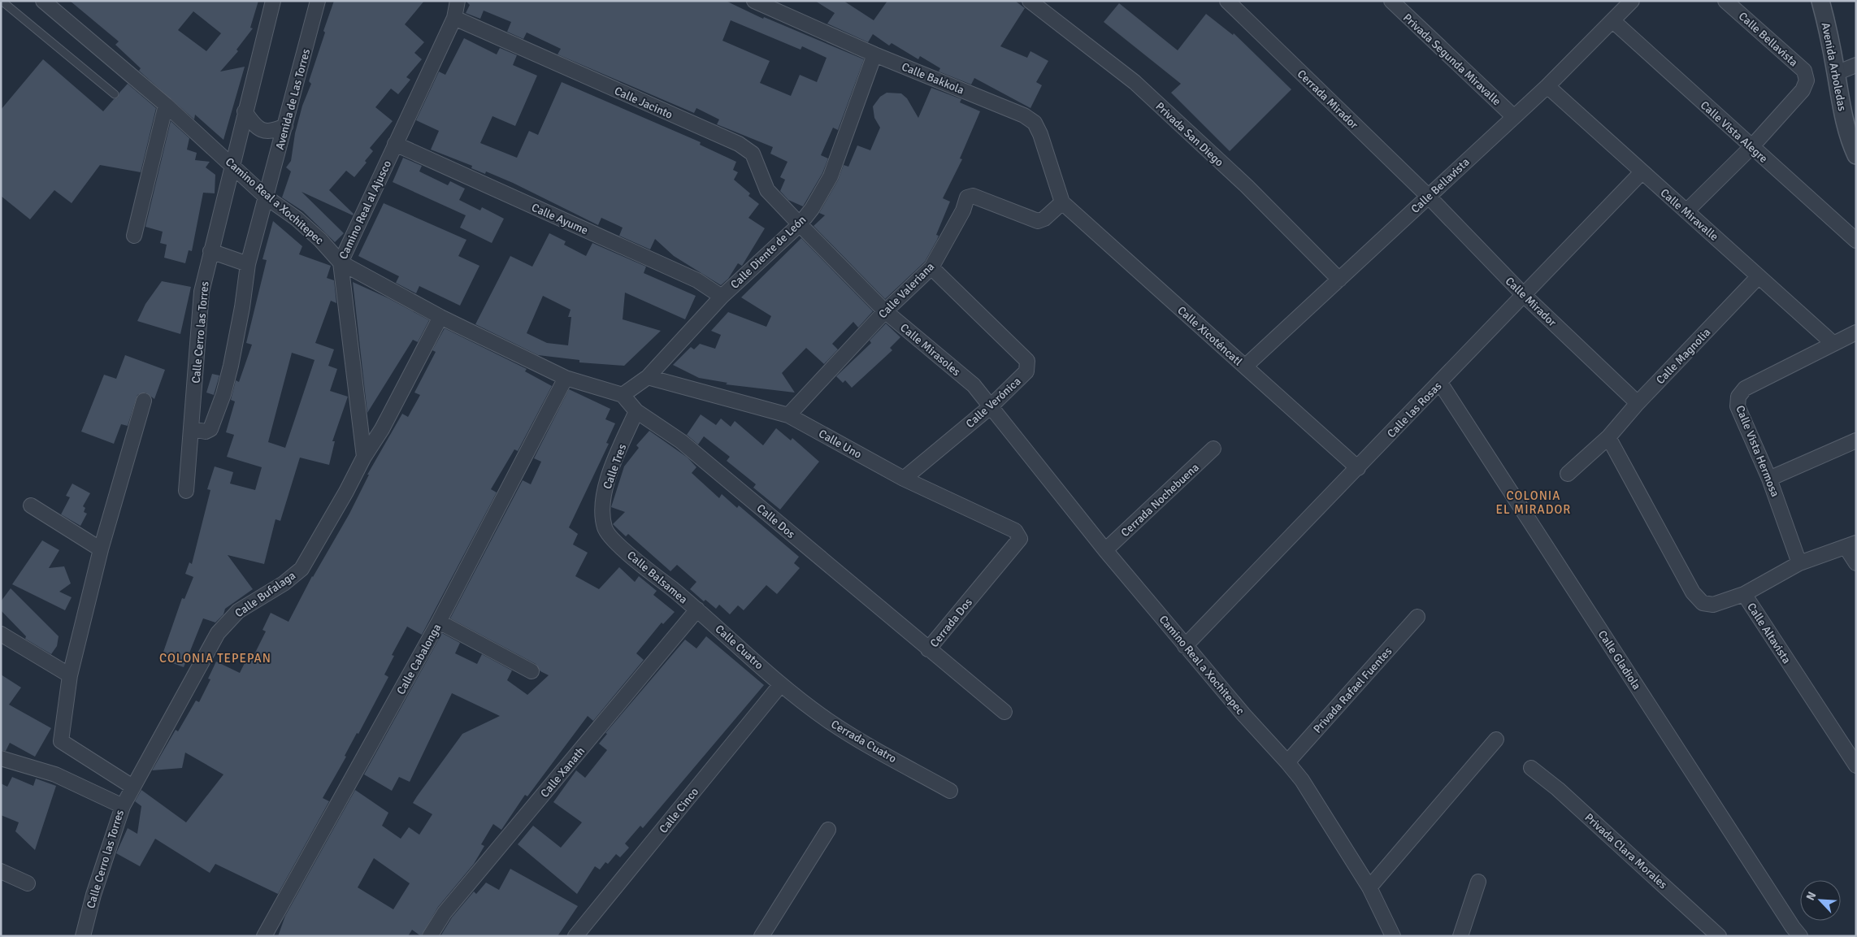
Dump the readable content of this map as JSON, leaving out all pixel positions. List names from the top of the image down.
{
  "streets": {
    "street": [
      "Calle Bellavista",
      "Privada Segunda Miravalle",
      "Avenida Arboledas",
      "Calle Bakkola",
      "Avenida de Las Torres",
      "Cerrada Mirador",
      "Calle Jacinto",
      "Calle Vista Alegre",
      "Privada San Diego",
      "Camino Real a Xochitepec",
      "Camino Real al Ajusco",
      "Calle Miravalle",
      "Calle Ayume",
      "Calle Diente de León",
      "Calle Valeriana",
      "Calle Mirador",
      "Calle Cerro las Torres",
      "Calle Xicoténcatl",
      "Calle Mirasoles",
      "Calle Magnolia",
      "Calle Verónica",
      "Calle las Rosas",
      "Calle Uno",
      "Calle Vista Hermosa",
      "Calle Tres",
      "Cerrada Nochebuena",
      "Calle Dos",
      "Calle Balsamea",
      "Calle Bufalaga",
      "Cerrada Dos",
      "Calle Altavista",
      "Calle Cuatro",
      "Calle Cabalonga",
      "Calle Gladiola",
      "Privada Rafael Fuentes",
      "Cerrada Cuatro",
      "Calle Xanath",
      "Calle Cinco",
      "Privada Clara Morales"
    ]
  },
  "crossings": [
    ["Calle Bellavista", "Privada Segunda Miravalle"],
    ["Calle Bellavista", "Cerrada Mirador"],
    ["Calle Bellavista", "Calle Vista Alegre"],
    ["Calle Bellavista", "Privada San Diego"],
    ["Calle Bellavista", "Calle Miravalle"],
    ["Calle Bellavista", "Calle Mirador"],
    ["Calle Bellavista", "Calle Xicoténcatl"],
    ["Calle Bakkola", "Calle Diente de León"],
    ["Calle Bakkola", "Calle Valeriana"],
    ["Calle Bakkola", "Calle Xicoténcatl"],
    ["Avenida de Las Torres", "Camino Real a Xochitepec"],
    ["Cerrada Mirador", "Calle Mirador"],
    ["Calle Jacinto", "Camino Real al Ajusco"],
    ["Calle Jacinto", "Calle Diente de León"],
    ["Calle Jacinto", "Calle Mirasoles"],
    ["Camino Real a Xochitepec", "Camino Real al Ajusco"],
    ["Camino Real a Xochitepec", "Calle Diente de León"],
    ["Camino Real a Xochitepec", "Calle Cerro las Torres"],
    ["Camino Real a Xochitepec", "Calle Mirasoles"],
    ["Camino Real a Xochitepec", "Calle Verónica"],
    ["Camino Real a Xochitepec", "Calle las Rosas"],
    ["Camino Real a Xochitepec", "Cerrada Nochebuena"],
    ["Camino Real a Xochitepec", "Calle Dos"],
    ["Camino Real a Xochitepec", "Calle Bufalaga"],
    ["Camino Real a Xochitepec", "Calle Cabalonga"],
    ["Camino Real a Xochitepec", "Privada Rafael Fuentes"],
    ["Camino Real al Ajusco", "Calle Ayume"],
    ["Camino Real al Ajusco", "Calle Bufalaga"],
    ["Calle Miravalle", "Calle Magnolia"],
    ["Calle Miravalle", "Calle las Rosas"],
    ["Calle Miravalle", "Calle Vista Hermosa"],
    ["Calle Ayume", "Calle Diente de León"],
    ["Calle Diente de León", "Calle Mirasoles"],
    ["Calle Diente de León", "Calle Uno"],
    ["Calle Diente de León", "Calle Dos"],
    ["Calle Valeriana", "Calle Xicoténcatl"],
    ["Calle Valeriana", "Calle Mirasoles"],
    ["Calle Valeriana", "Calle Verónica"],
    ["Calle Valeriana", "Calle Uno"],
    ["Calle Mirador", "Calle Magnolia"],
    ["Calle Mirador", "Calle las Rosas"],
    ["Calle Cerro las Torres", "Calle Bufalaga"],
    ["Calle Xicoténcatl", "Calle las Rosas"],
    ["Calle Mirasoles", "Calle Verónica"],
    ["Calle Magnolia", "Calle Altavista"],
    ["Calle Verónica", "Calle Uno"],
    ["Calle las Rosas", "Calle Gladiola"],
    ["Calle Uno", "Cerrada Dos"],
    ["Calle Tres", "Calle Dos"],
    ["Calle Tres", "Calle Balsamea"],
    ["Calle Dos", "Cerrada Dos"],
    ["Calle Balsamea", "Calle Cuatro"],
    ["Calle Balsamea", "Calle Xanath"],
    ["Calle Cuatro", "Cerrada Cuatro"],
    ["Calle Cuatro", "Calle Xanath"],
    ["Calle Cuatro", "Calle Cinco"],
    ["Cerrada Cuatro", "Calle Cinco"]
  ],
  "districts": ["COLONIA EL MIRADOR", "COLONIA TEPEPAN"],
  "north": "top left"
}
